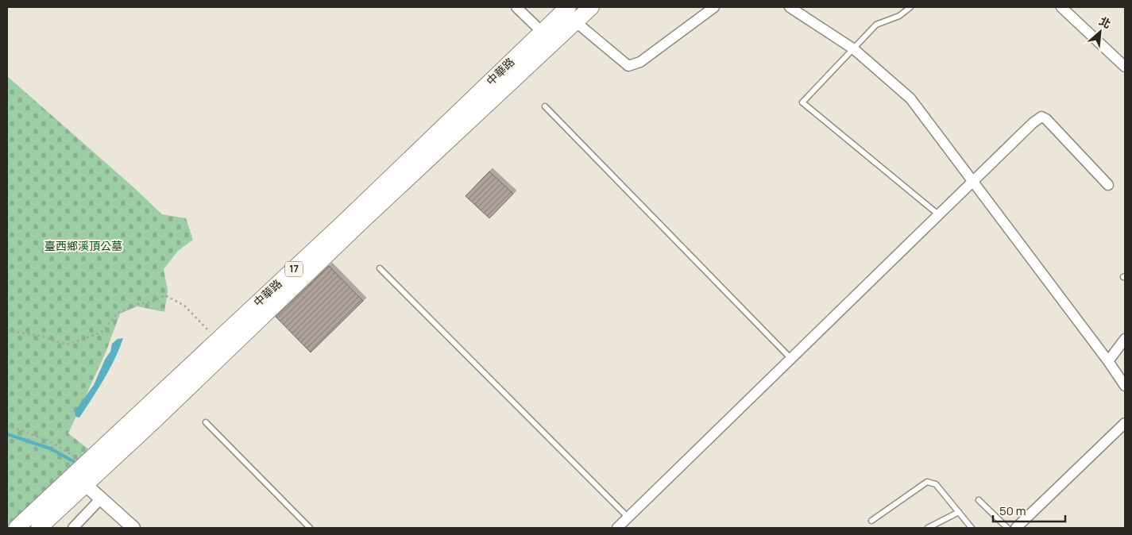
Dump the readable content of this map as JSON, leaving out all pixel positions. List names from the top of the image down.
{
  "streets": {
    "main road": ["中華路", "17"]
  },
  "parks": ["臺西鄉溪頂公墓"],
  "scale_bar": "50 m",
  "north": "top right"
}
